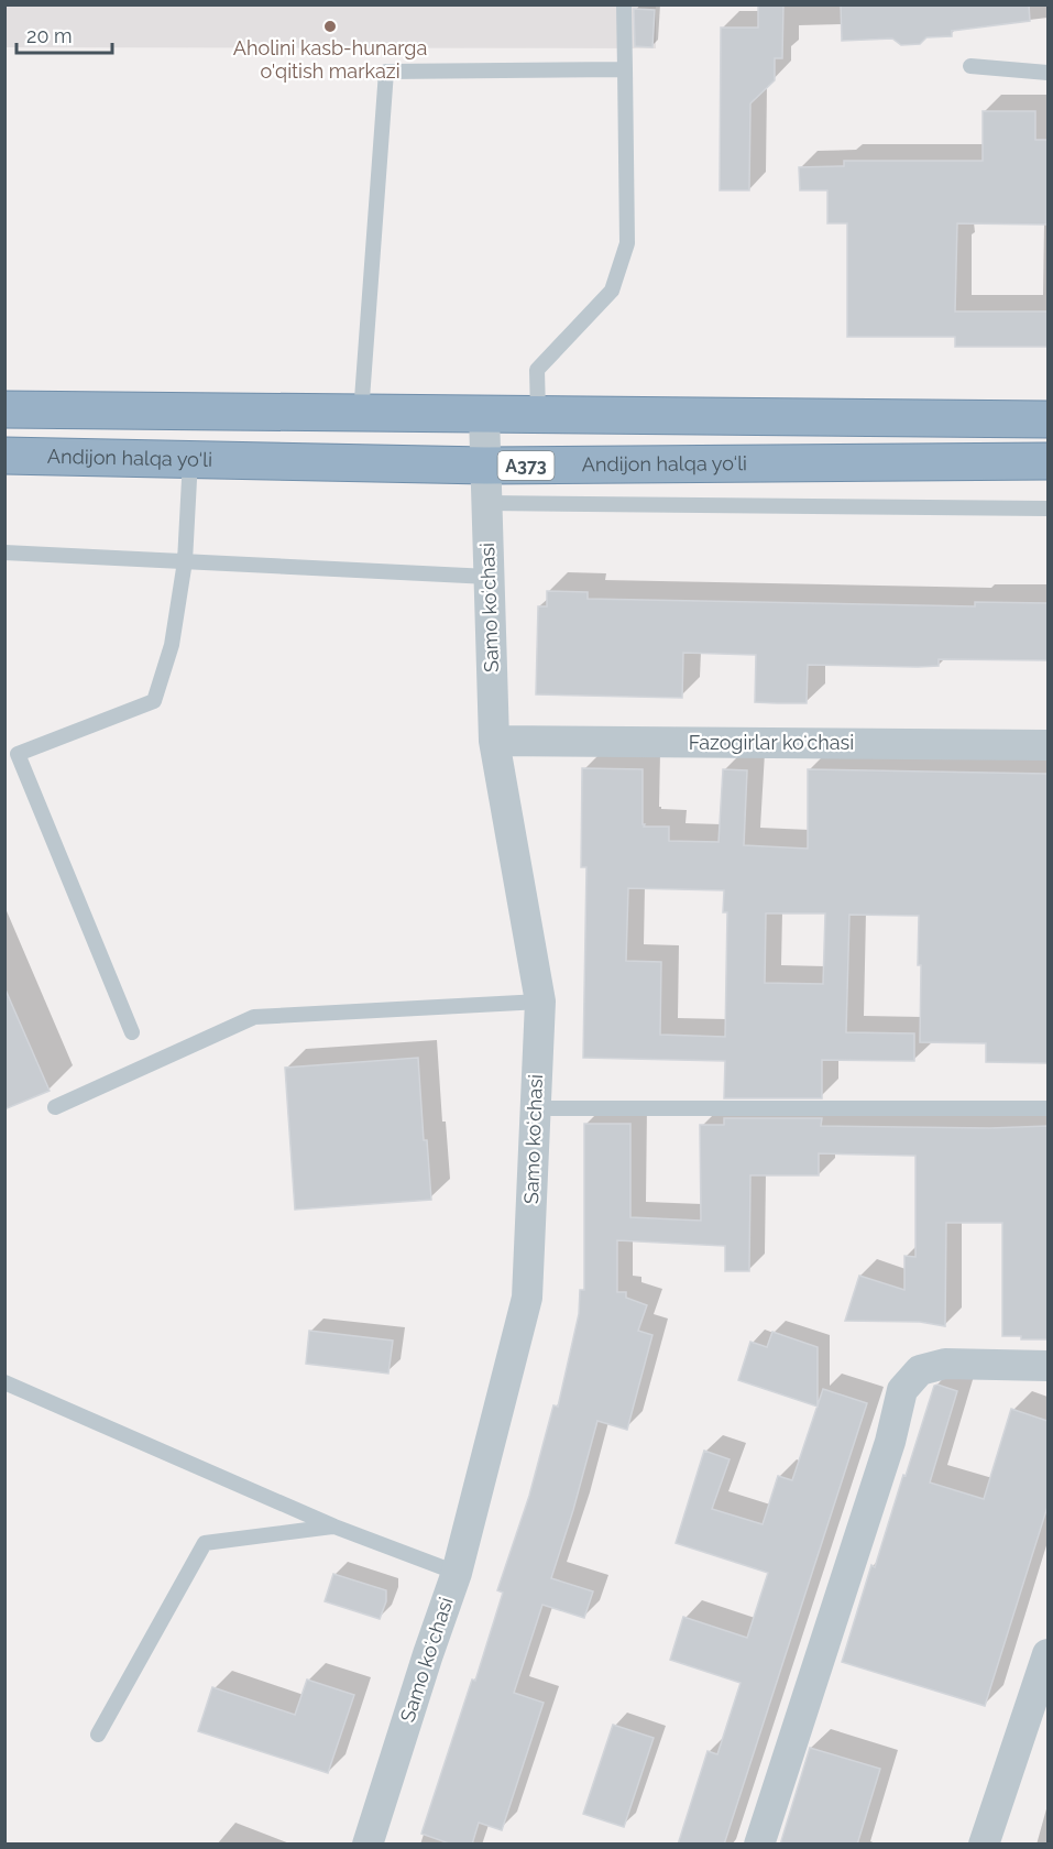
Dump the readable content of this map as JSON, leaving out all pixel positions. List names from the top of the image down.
{
  "streets": {
    "highway": ["Andijon halqa yo‘li", "A373"],
    "street": ["Samo koʻchasi", "Fazogirlar koʻchasi"]
  },
  "crossings": [
    ["Andijon halqa yo‘li", "Samo koʻchasi"],
    ["Samo koʻchasi", "Fazogirlar koʻchasi"]
  ],
  "places": ["Aholini kasb-hunarga o'qitish markazi"],
  "scale_bar": "20 m"
}
